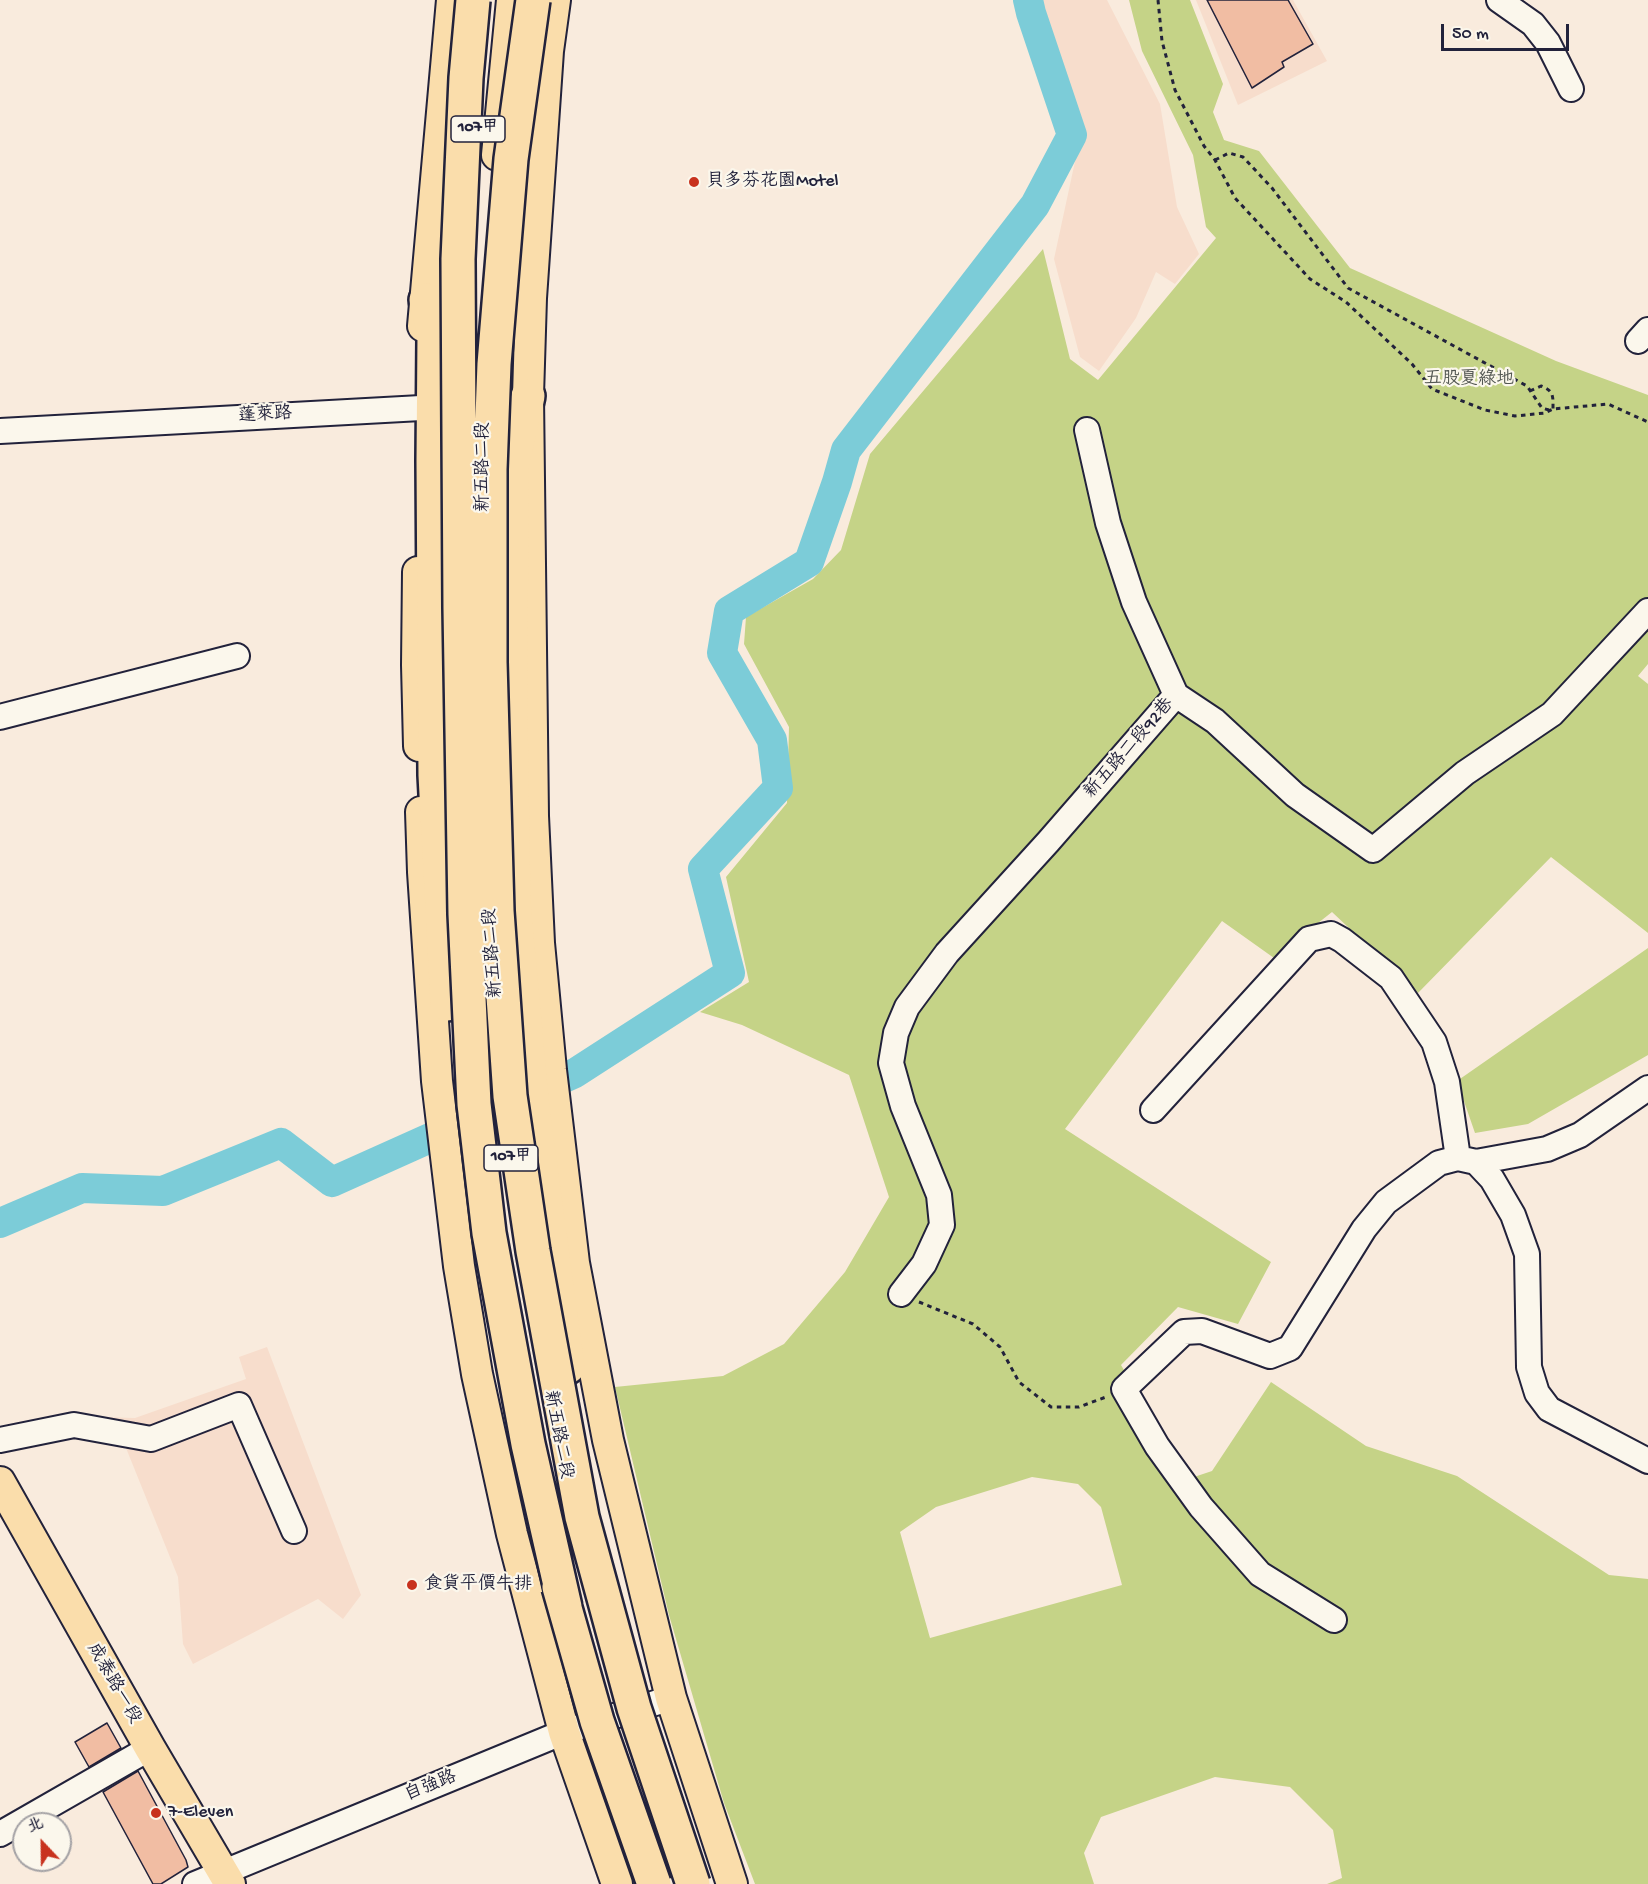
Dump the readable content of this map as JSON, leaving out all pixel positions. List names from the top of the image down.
{
  "streets": {
    "main road": ["107甲", "新五路二段", "成泰路一段"],
    "street": ["蓬萊路", "新五路二段92巷", "自強路"]
  },
  "crossings": [
    ["107甲", "蓬萊路"],
    ["107甲", "自強路"],
    ["蓬萊路", "新五路二段"],
    ["新五路二段", "自強路"],
    ["成泰路一段", "自強路"]
  ],
  "parks": ["五股夏綠地"],
  "places": ["貝多芬花園Motel", "食貨平價牛排", "7-Eleven"],
  "scale_bar": "50 m",
  "north": "top"
}
